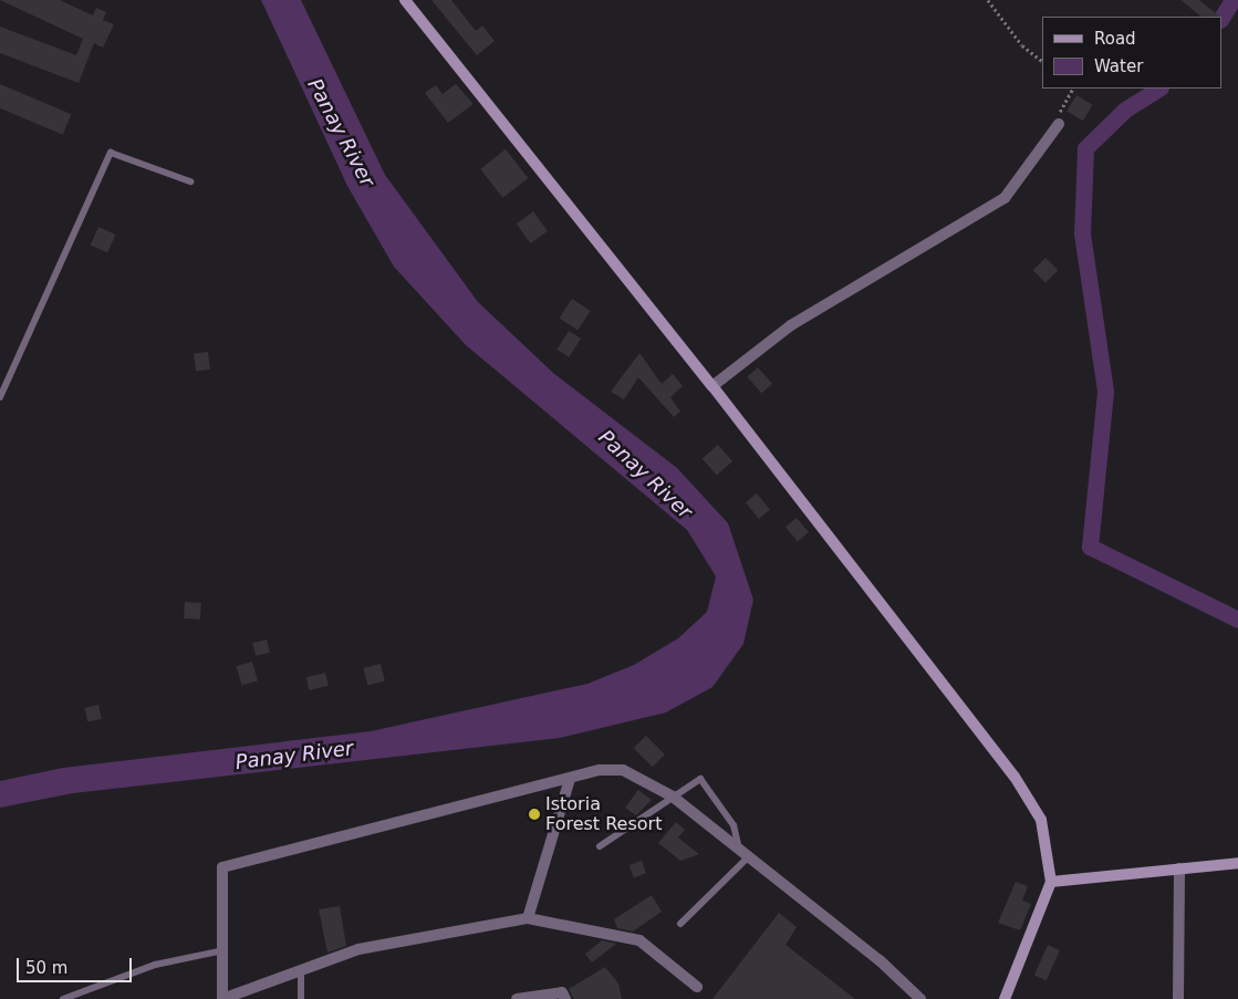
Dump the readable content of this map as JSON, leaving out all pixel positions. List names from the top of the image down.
{
  "water": ["Panay River"],
  "places": ["Istoria Forest Resort"],
  "legend": ["Road", "Water"],
  "scale_bar": "50 m"
}
